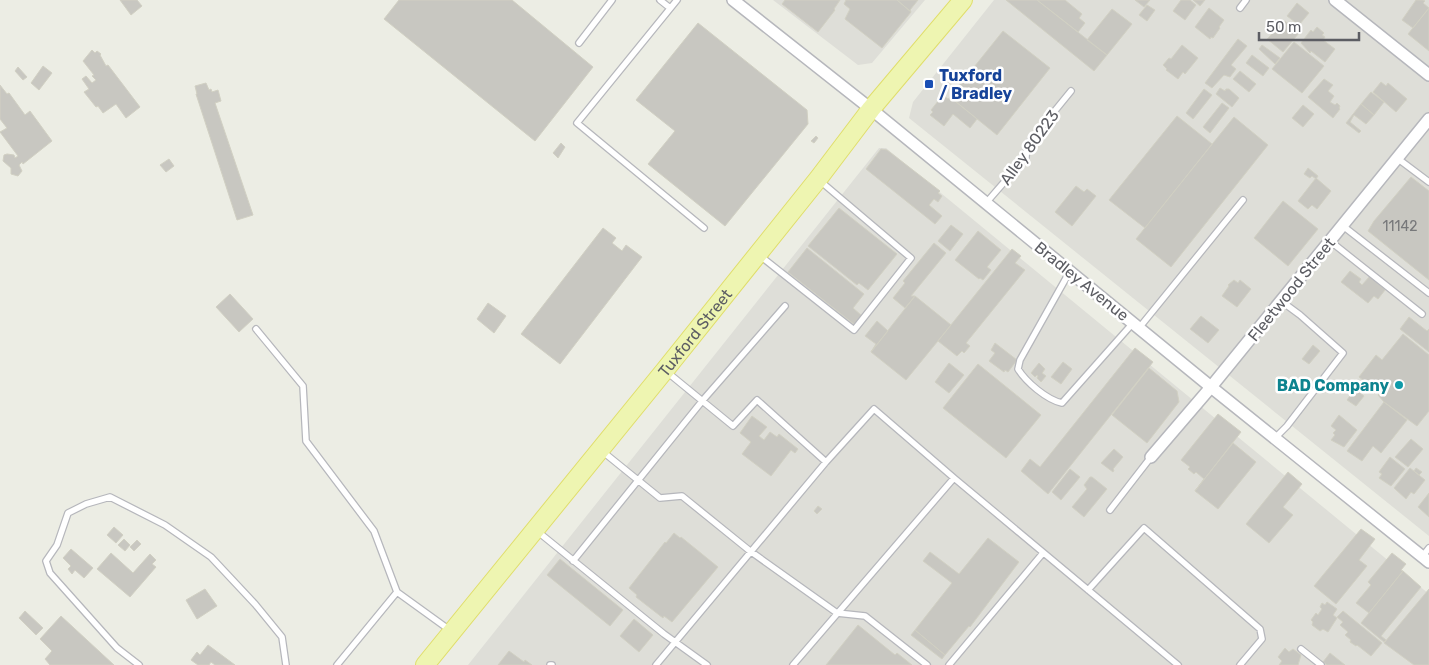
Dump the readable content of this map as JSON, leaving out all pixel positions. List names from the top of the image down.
{
  "streets": {
    "main road": ["Tuxford Street"],
    "street": ["Bradley Avenue", "Fleetwood Street"],
    "lane": ["Alley 80223"]
  },
  "crossings": [
    ["Alley 80223", "Bradley Avenue"],
    ["Bradley Avenue", "Fleetwood Street"],
    ["Bradley Avenue", "Tuxford Street"]
  ],
  "places": {
    "transit": ["Tuxford / Bradley"],
    "other": ["BAD Company"]
  },
  "house_numbers": ["11142"],
  "scale_bar": "50 m"
}
